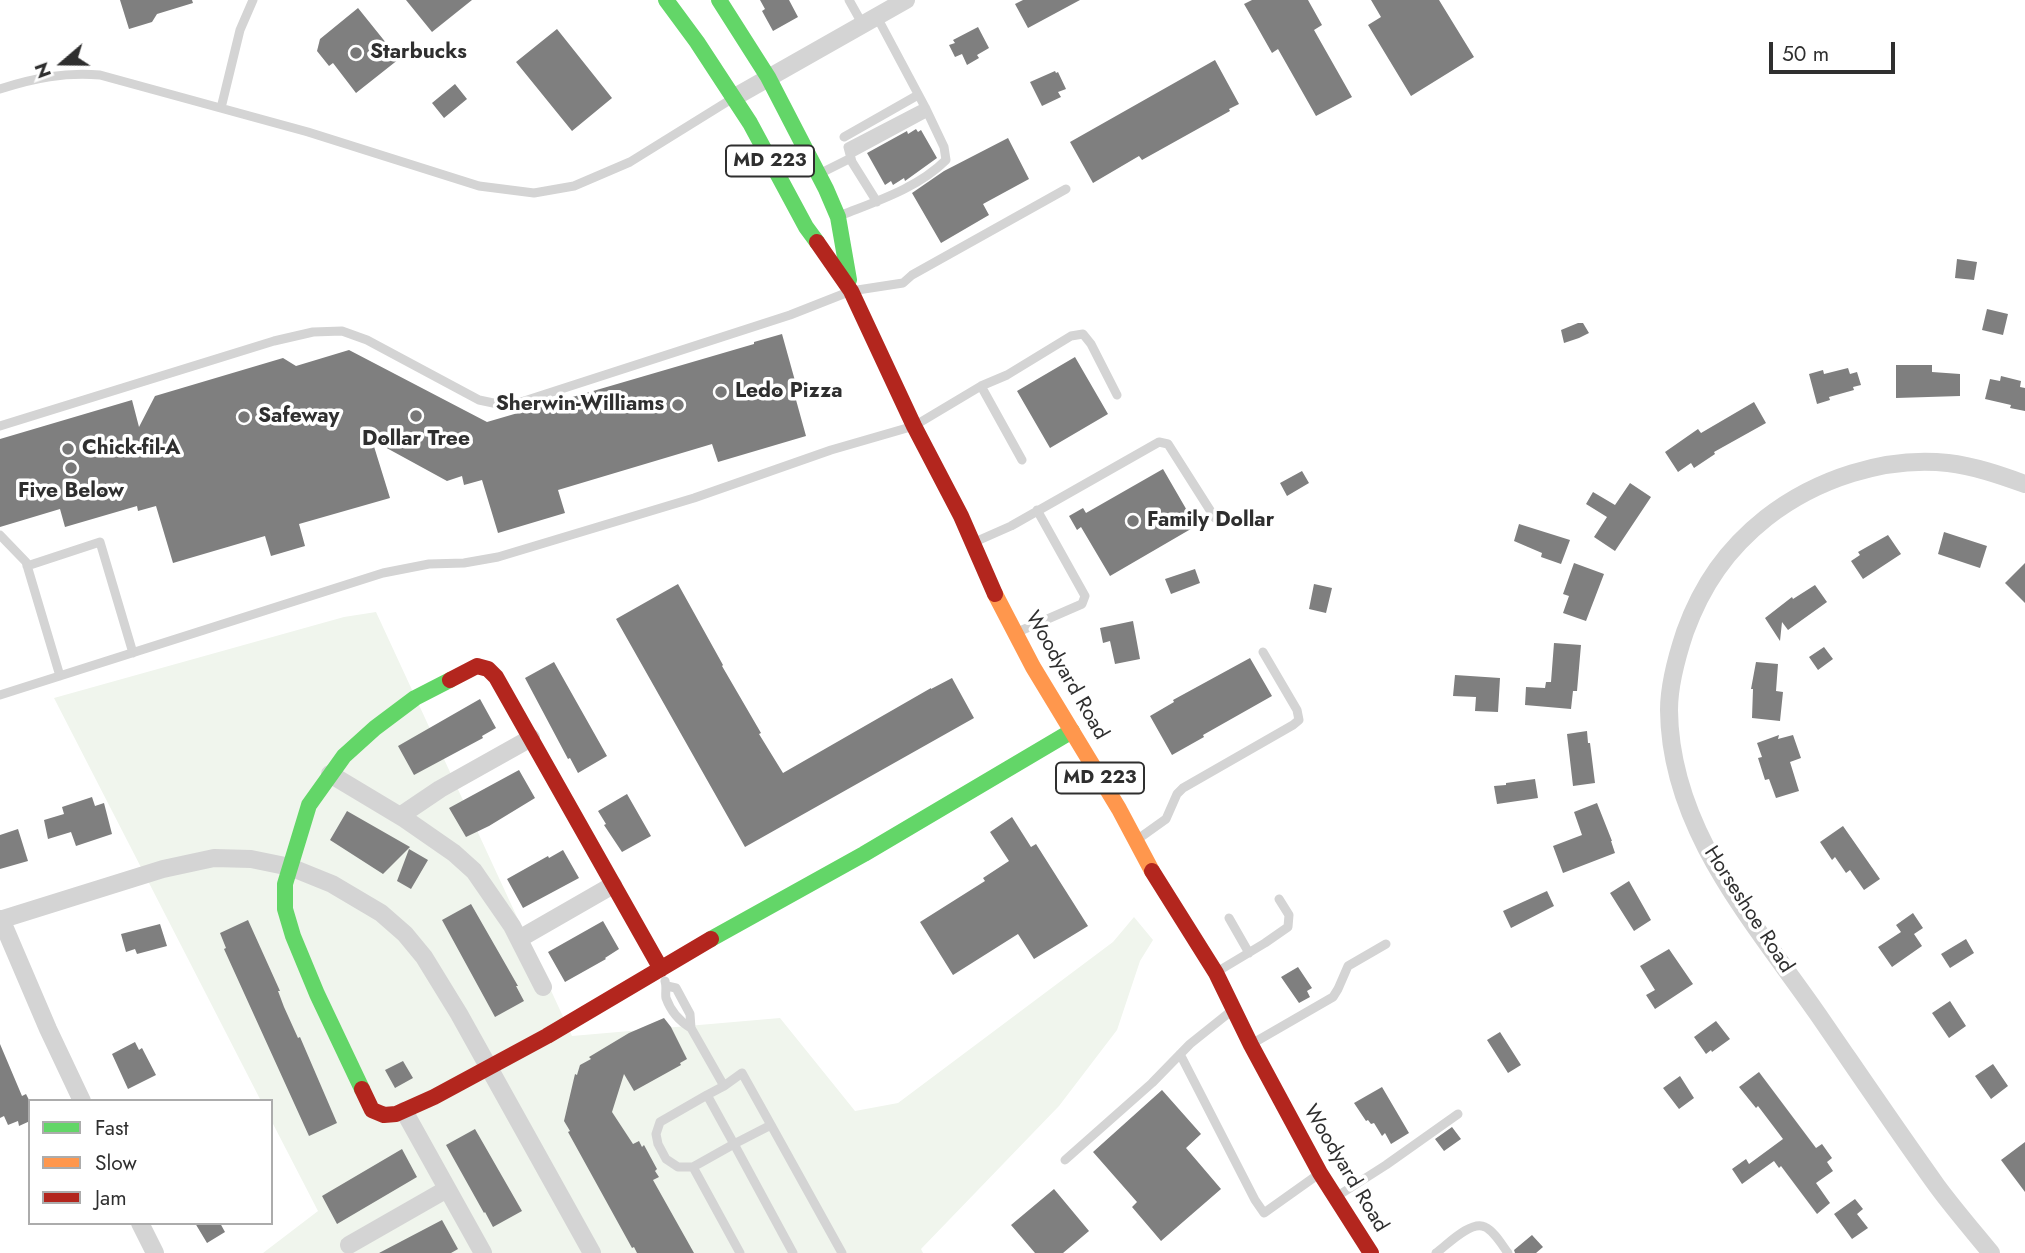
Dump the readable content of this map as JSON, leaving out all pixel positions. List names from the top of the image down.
{
  "streets": {
    "main road": ["MD 223", "Woodyard Road"],
    "street": ["Horseshoe Road"]
  },
  "places": [
    "Starbucks",
    "Ledo Pizza",
    "Sherwin-Williams",
    "Dollar Tree",
    "Safeway",
    "Chick-fil-A",
    "Five Below",
    "Family Dollar"
  ],
  "legend": ["Fast", "Slow", "Jam"],
  "scale_bar": "50 m",
  "north": "left"
}
